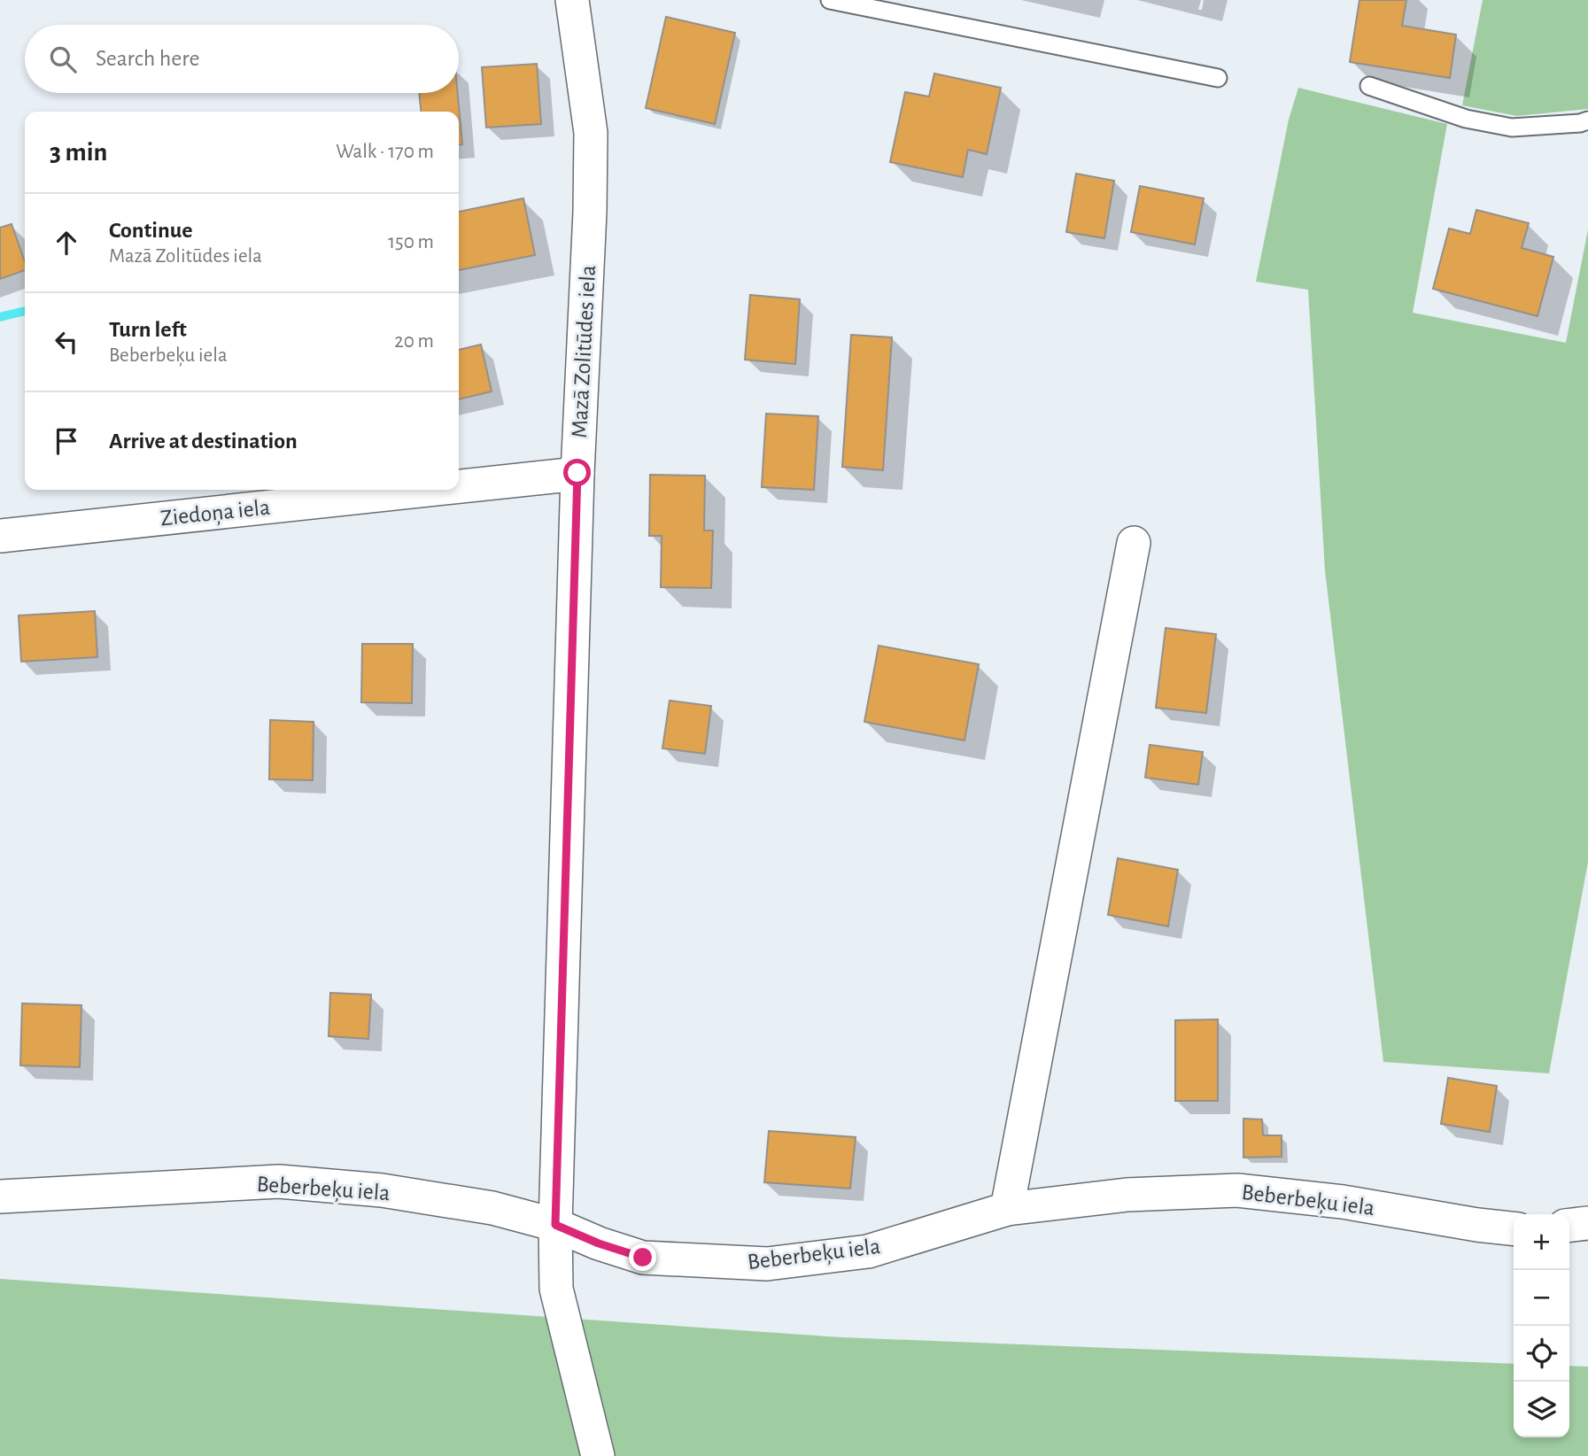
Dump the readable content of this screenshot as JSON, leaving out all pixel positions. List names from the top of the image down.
{
  "streets": {
    "street": ["Mazā Zolitūdes iela", "Ziedoņa iela", "Beberbeķu iela"]
  },
  "crossings": [
    ["Mazā Zolitūdes iela", "Ziedoņa iela"],
    ["Mazā Zolitūdes iela", "Beberbeķu iela"]
  ],
  "page": {
    "search": "Search here",
    "heading": ["3 min", "Walk · 170 m"],
    "list": [
      ["Continue", "Mazā Zolitūdes iela", "150 m"],
      ["Turn left", "Beberbeķu iela", "20 m"],
      "Arrive at destination"
    ],
    "map_buttons": ["+", "−"]
  }
}
